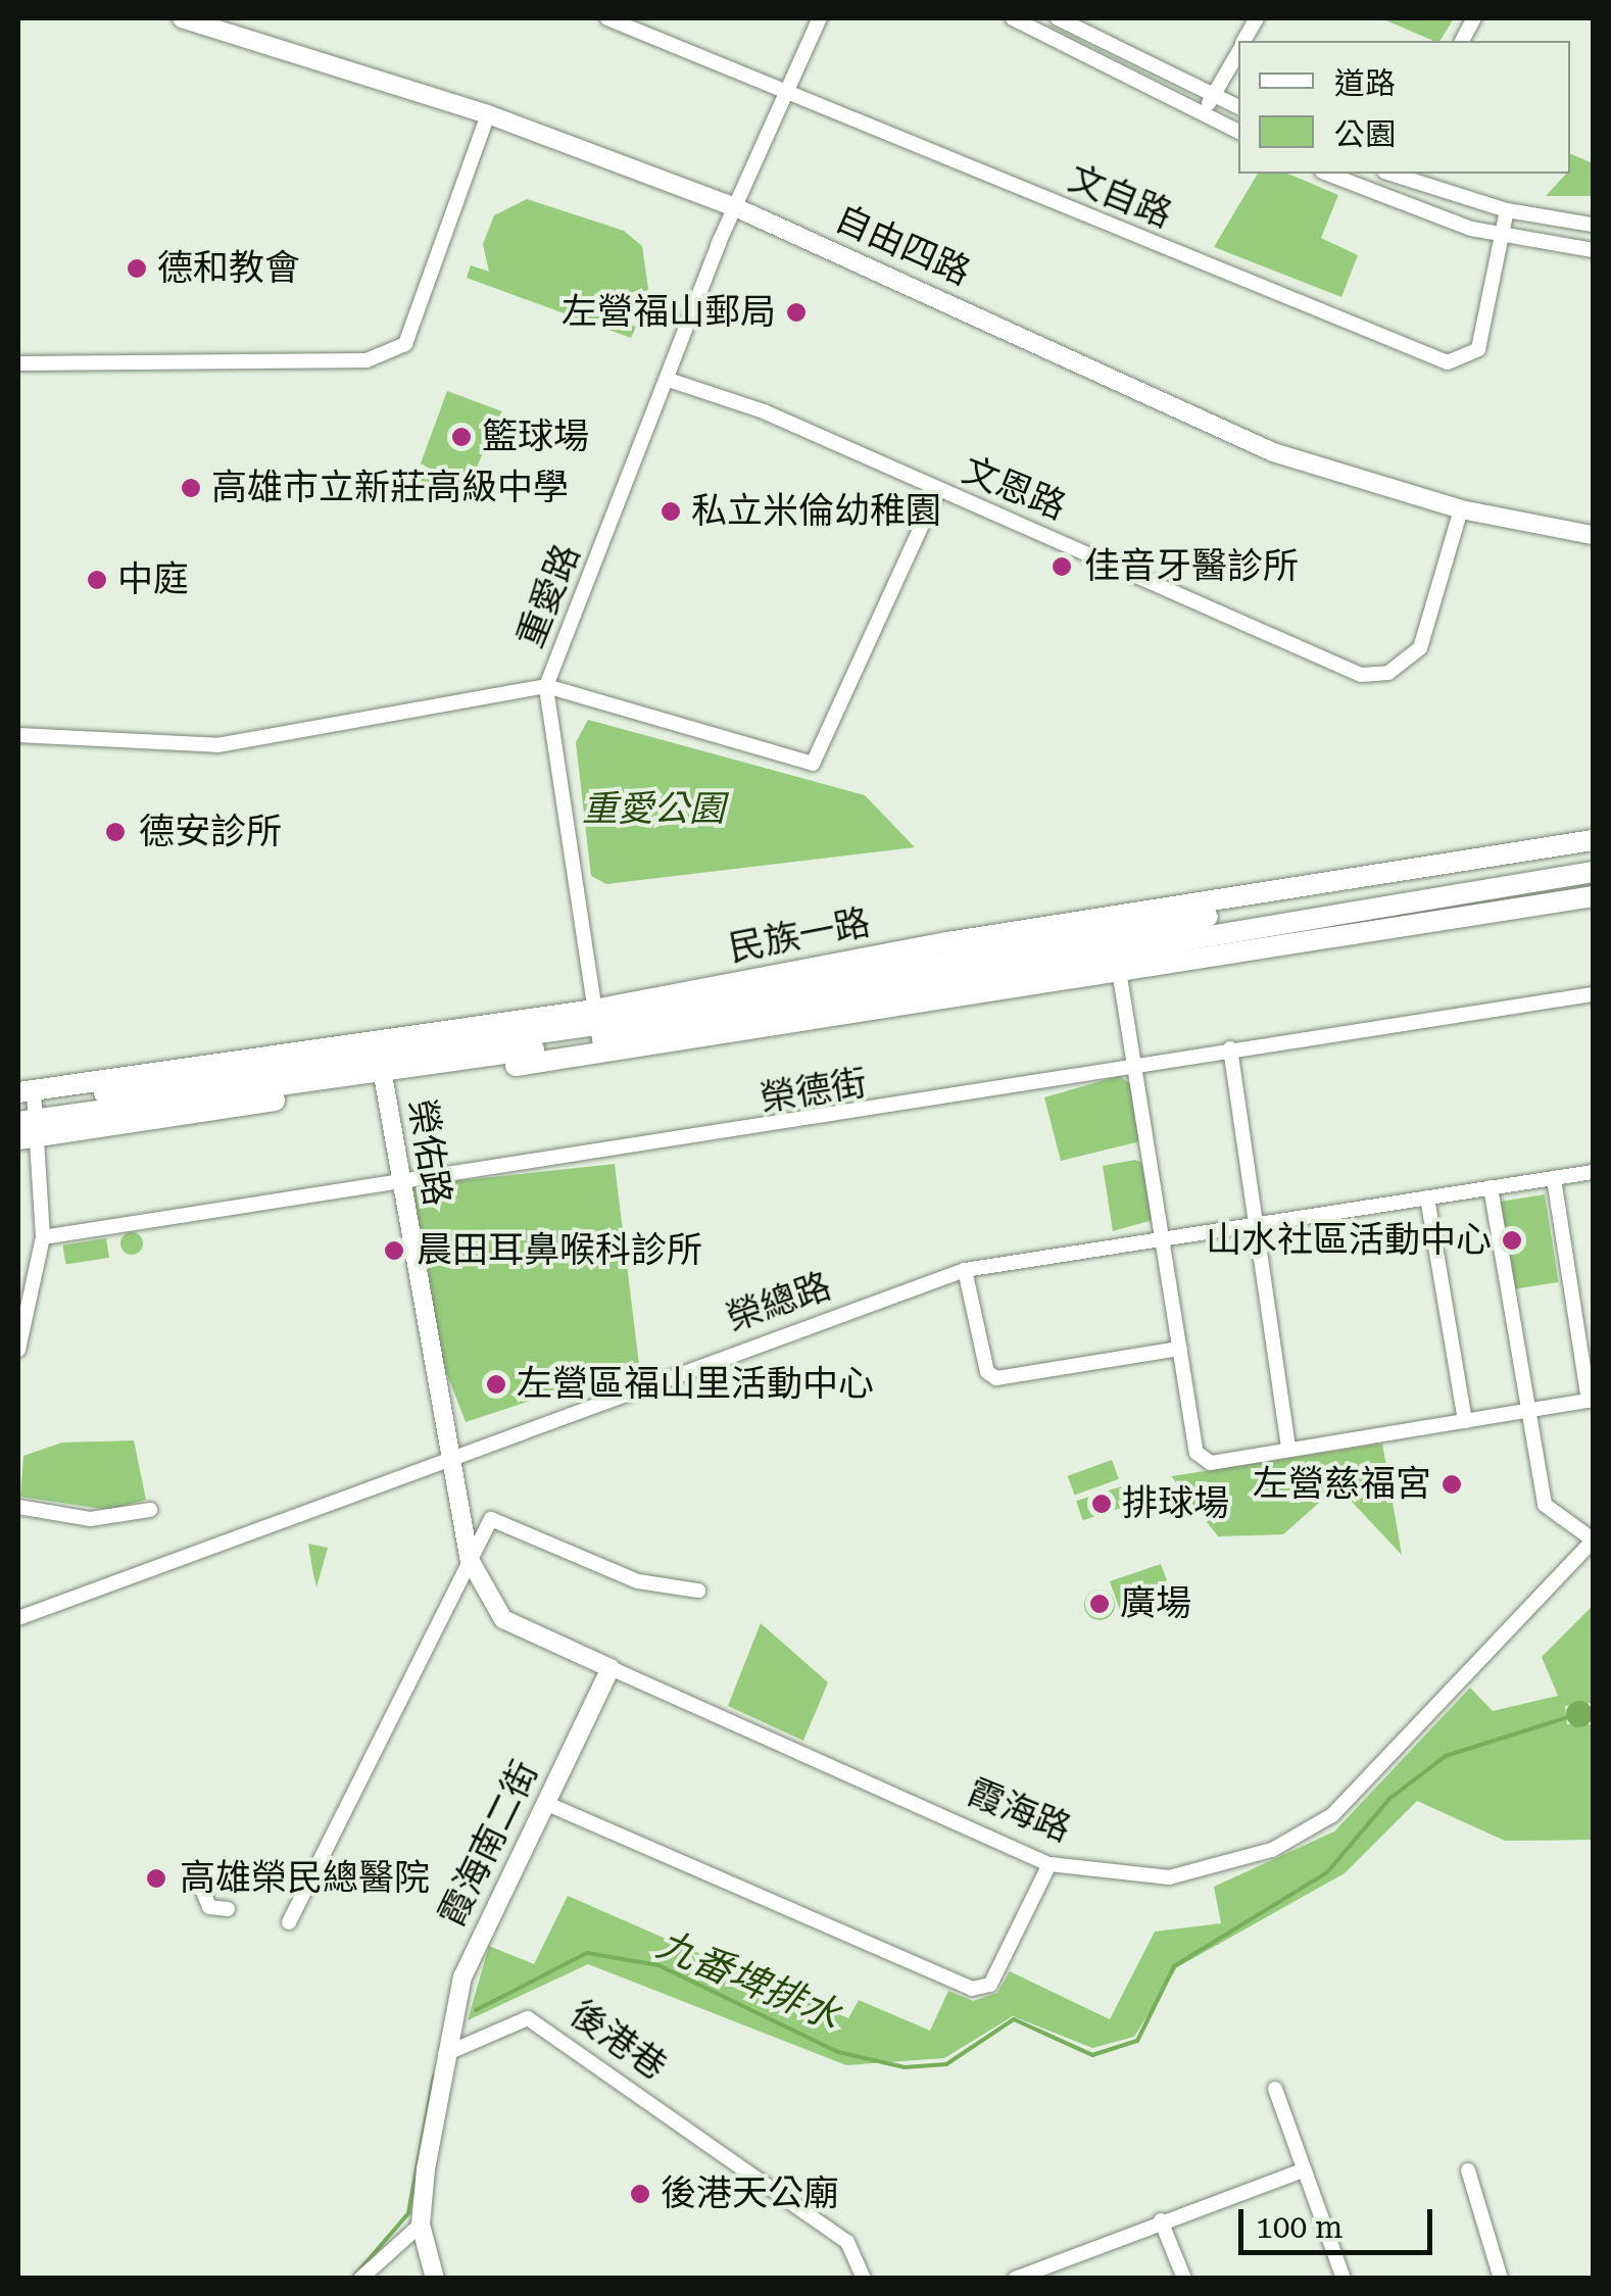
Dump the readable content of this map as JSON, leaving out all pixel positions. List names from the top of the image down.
{
  "streets": {
    "main road": ["民族一路"],
    "street": [
      "文自路",
      "自由四路",
      "文恩路",
      "重愛路",
      "榮德街",
      "榮佑路",
      "榮總路",
      "霞海路",
      "霞海南二街",
      "後港巷"
    ]
  },
  "crossings": [
    ["文自路", "重愛路"],
    ["自由四路", "文恩路"],
    ["自由四路", "重愛路"],
    ["文恩路", "重愛路"],
    ["重愛路", "民族一路"],
    ["民族一路", "榮佑路"],
    ["榮德街", "榮佑路"],
    ["榮佑路", "榮總路"],
    ["榮佑路", "霞海路"],
    ["榮總路", "霞海路"],
    ["霞海路", "霞海南二街"],
    ["霞海南二街", "後港巷"]
  ],
  "water": ["九番埤排水"],
  "parks": ["重愛公園"],
  "places": [
    "德和教會",
    "左營福山郵局",
    "籃球場",
    "高雄市立新莊高級中學",
    "私立米倫幼稚園",
    "佳音牙醫診所",
    "中庭",
    "德安診所",
    "山水社區活動中心",
    "晨田耳鼻喉科診所",
    "左營區福山里活動中心",
    "左營慈福宮",
    "排球場",
    "廣場",
    "高雄榮民總醫院",
    "後港天公廟"
  ],
  "legend": ["道路", "公園"],
  "scale_bar": "100 m"
}
